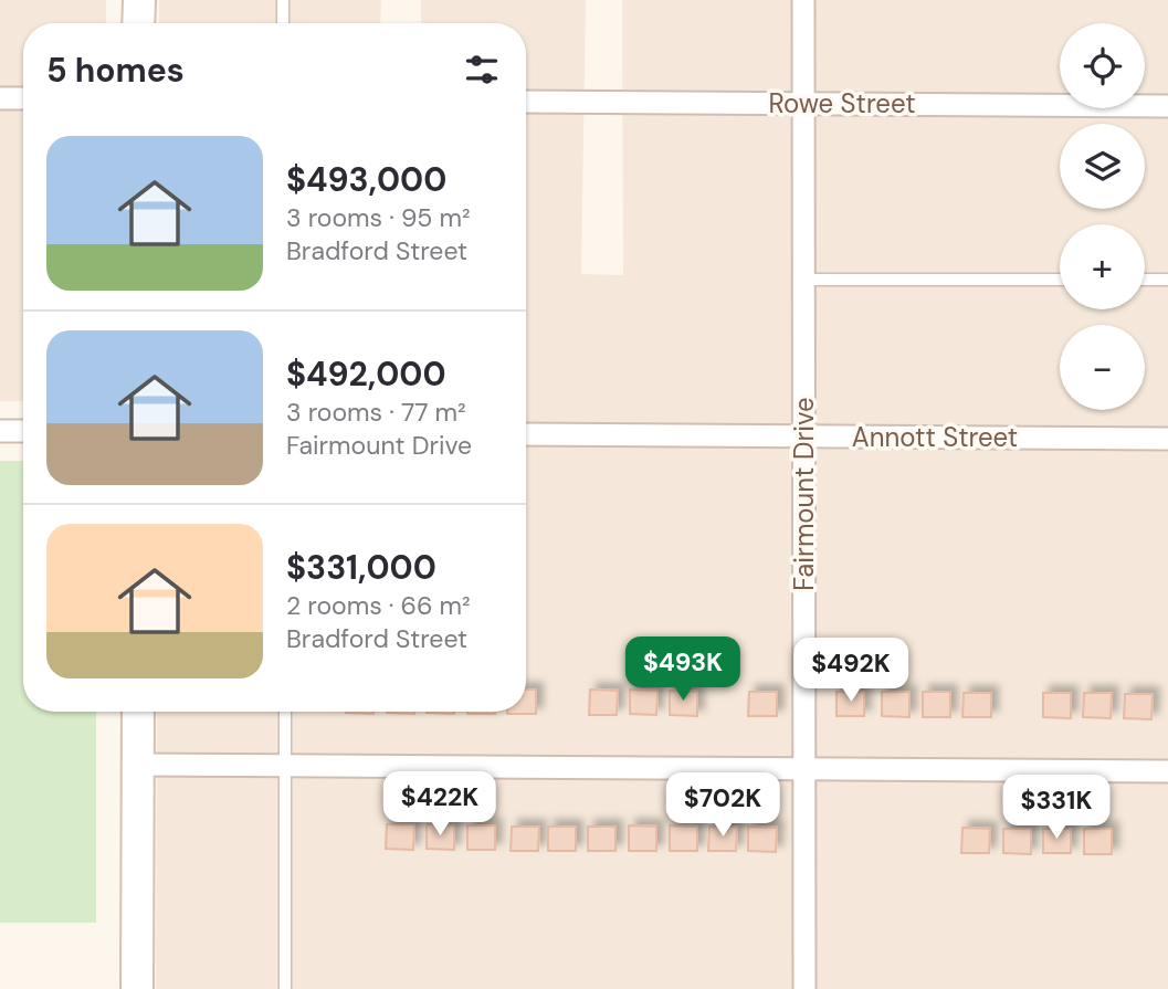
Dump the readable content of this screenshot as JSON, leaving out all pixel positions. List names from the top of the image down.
{
  "streets": {
    "street": ["Rowe Street", "Annott Street", "Fairmount Drive"]
  },
  "crossings": [
    ["Rowe Street", "Fairmount Drive"],
    ["Annott Street", "Fairmount Drive"]
  ],
  "page": {
    "map_buttons": ["+", "−"],
    "heading": "5 homes",
    "list": [
      {
        "name": "$493,000",
        "note": "3 rooms · 95 m² · Bradford Street"
      },
      {
        "name": "$492,000",
        "note": "3 rooms · 77 m² · Fairmount Drive"
      },
      {
        "name": "$331,000",
        "note": "2 rooms · 66 m² · Bradford Street"
      }
    ],
    "price": [
      "$493K",
      "$492K",
      "$422K",
      "$702K",
      "$331K"
    ]
  }
}
